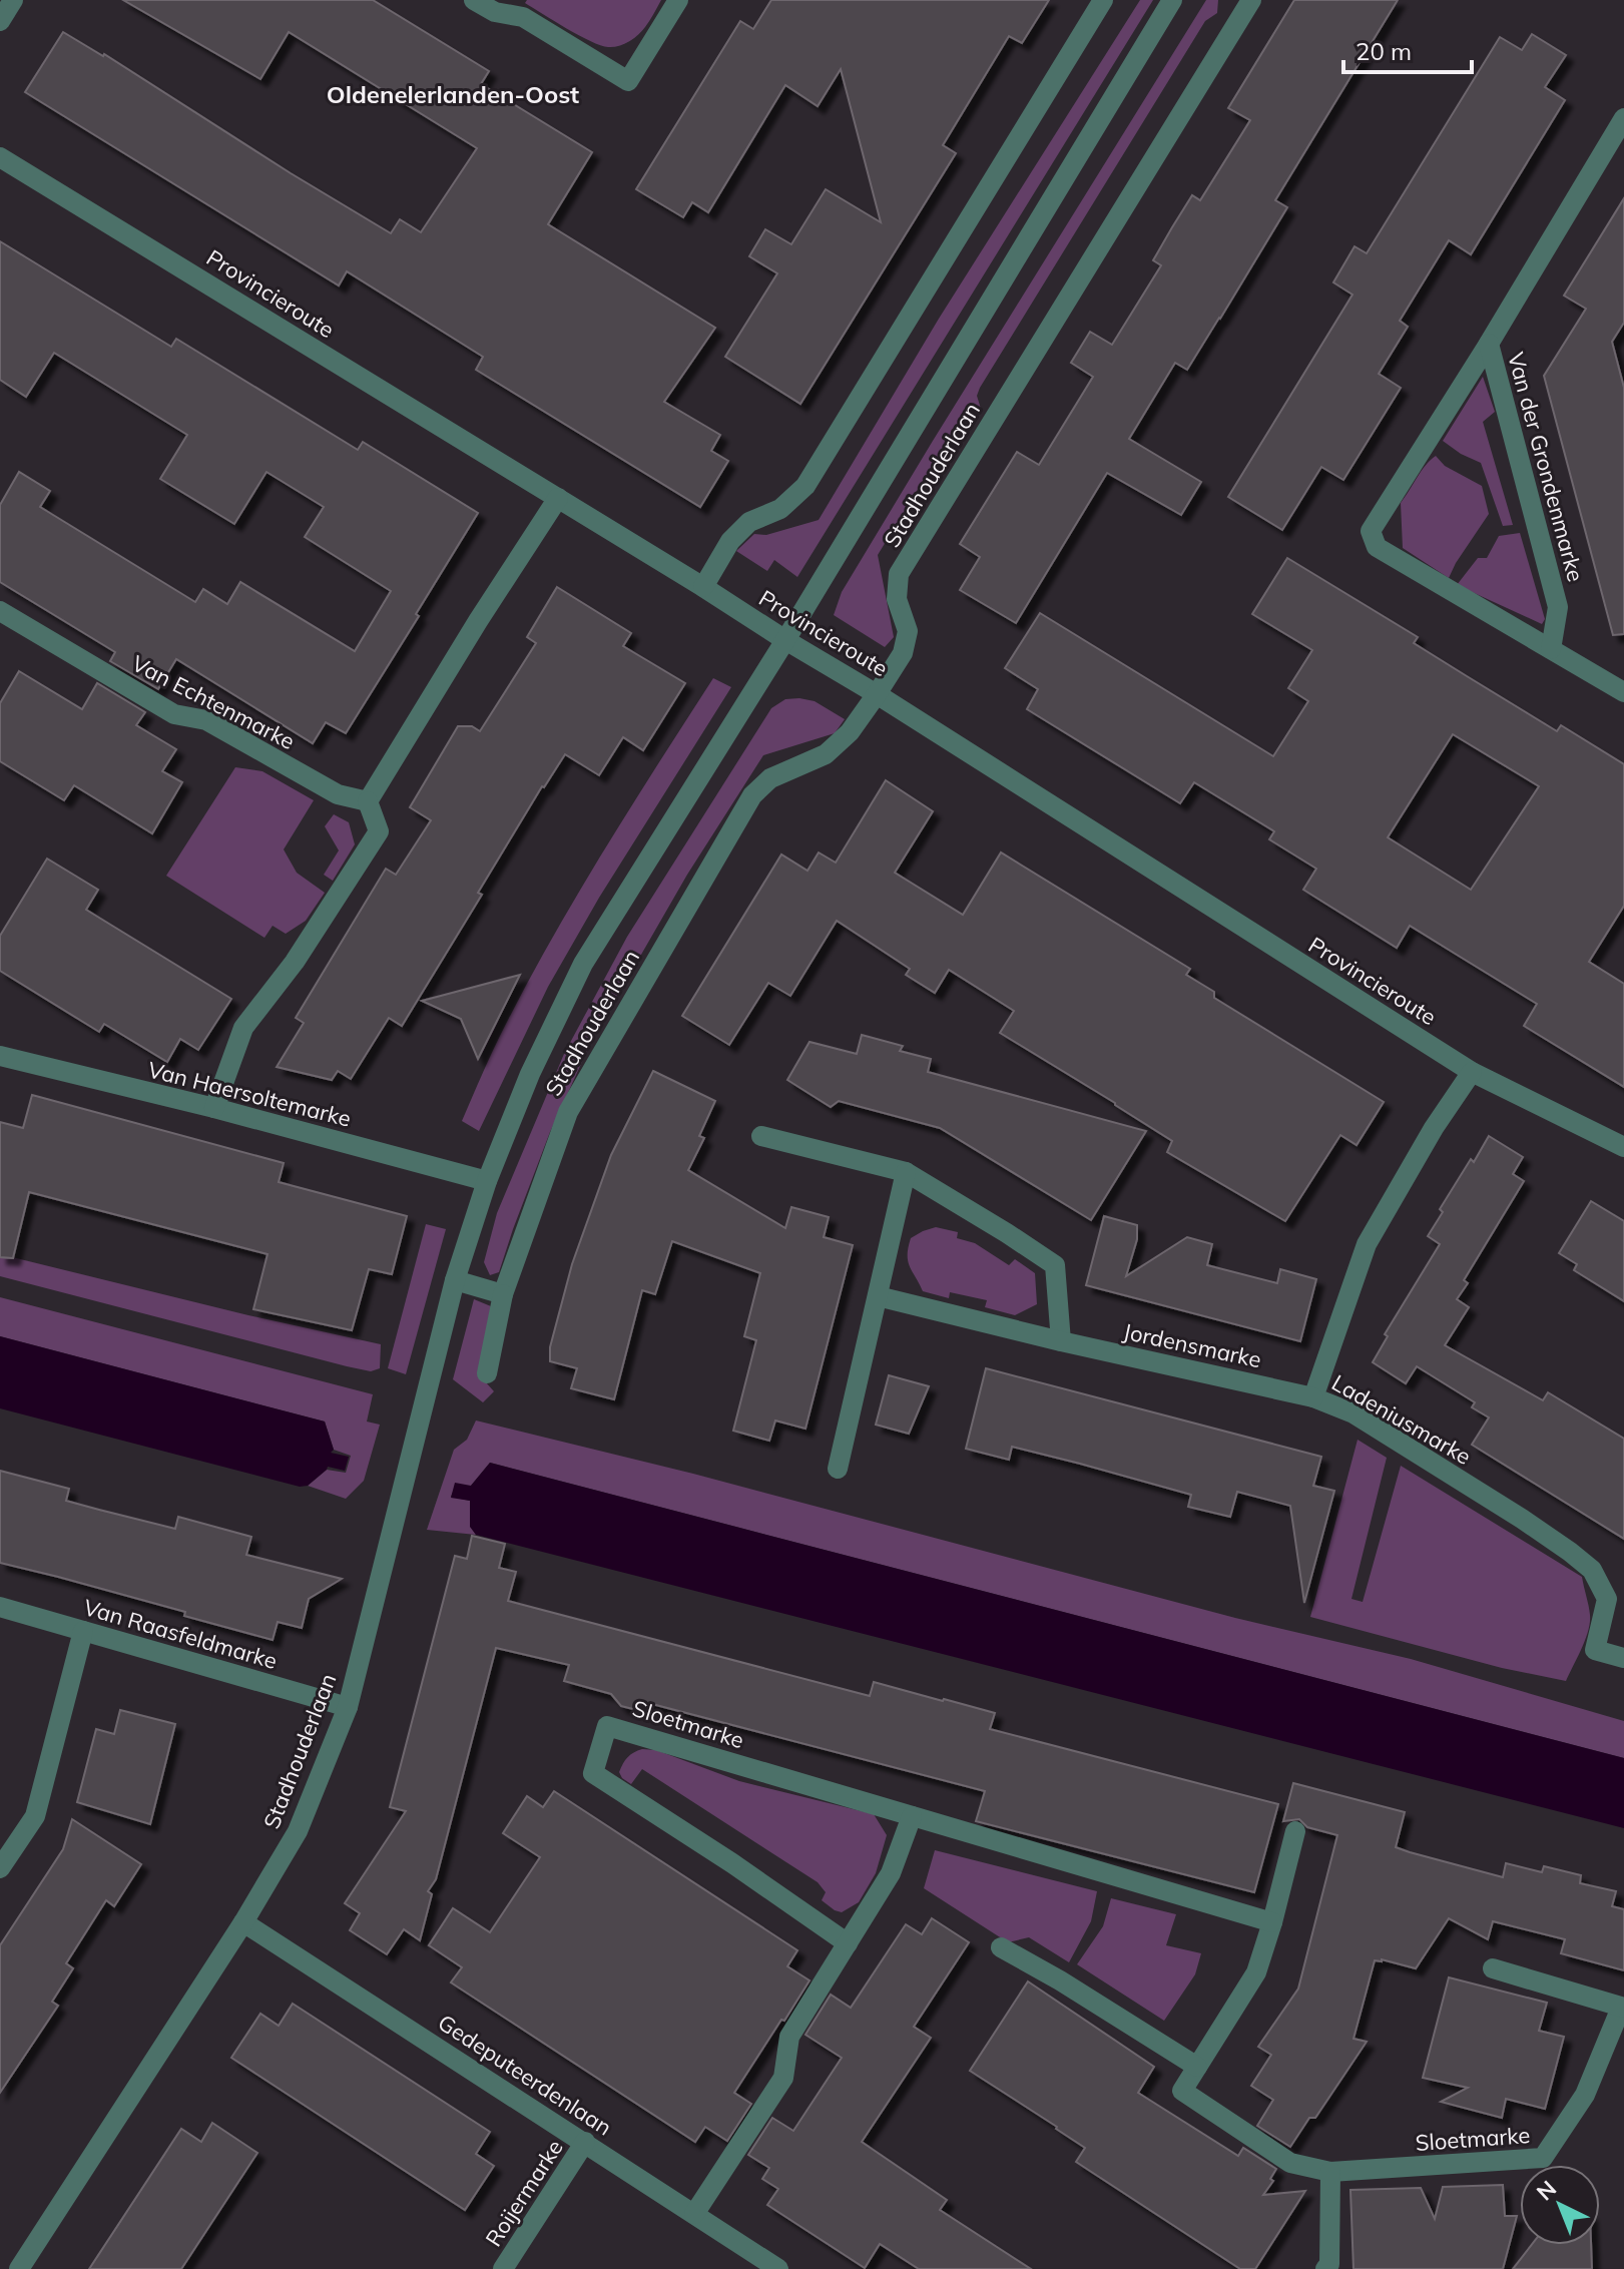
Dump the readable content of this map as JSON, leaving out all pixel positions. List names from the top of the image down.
{
  "streets": {
    "street": [
      "Provincieroute",
      "Van der Grondenmarke",
      "Stadhouderlaan",
      "Van Echtenmarke",
      "Van Haersoltemarke",
      "Jordensmarke",
      "Ladeniusmarke",
      "Van Raasfeldmarke",
      "Sloetmarke",
      "Gedeputeerdenlaan",
      "Roijermarke"
    ]
  },
  "crossings": [
    ["Provincieroute", "Stadhouderlaan"],
    ["Provincieroute", "Ladeniusmarke"],
    ["Stadhouderlaan", "Van Haersoltemarke"],
    ["Stadhouderlaan", "Van Raasfeldmarke"],
    ["Stadhouderlaan", "Gedeputeerdenlaan"],
    ["Jordensmarke", "Ladeniusmarke"],
    ["Gedeputeerdenlaan", "Roijermarke"]
  ],
  "districts": ["Oldenelerlanden-Oost"],
  "scale_bar": "20 m",
  "north": "top left"
}
